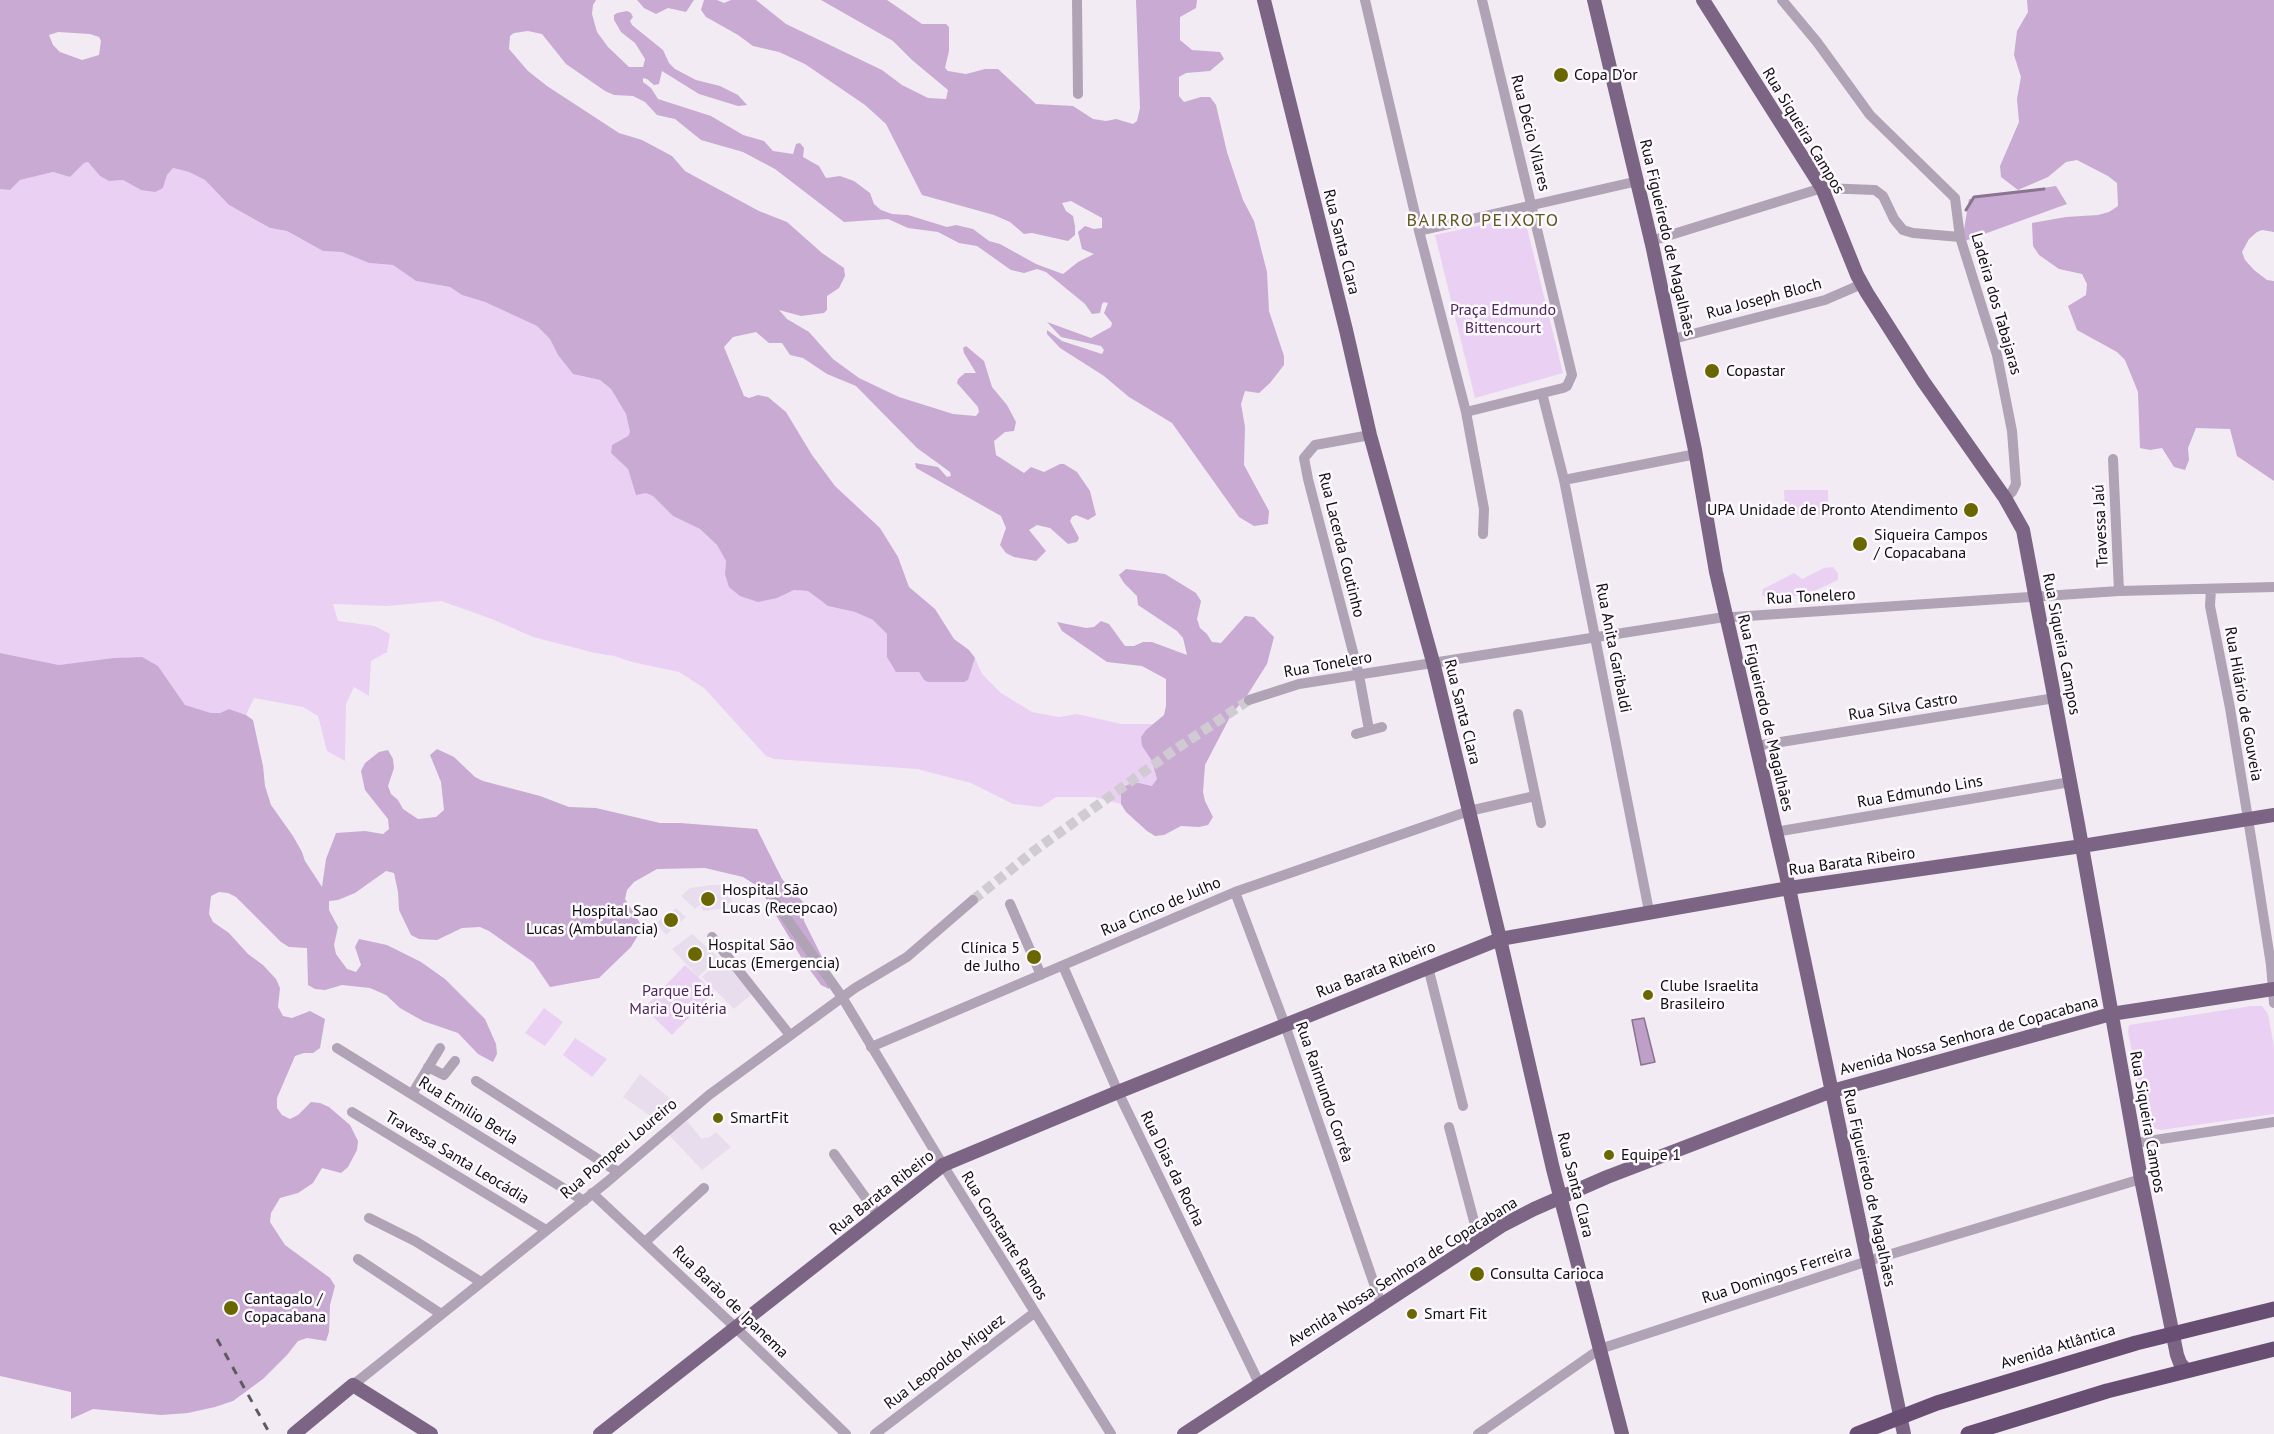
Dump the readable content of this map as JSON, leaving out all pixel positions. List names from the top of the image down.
{
  "streets": {
    "highway": ["Avenida Atlântica"],
    "main road": [
      "Rua Siqueira Campos",
      "Rua Figueiredo de Magalhães",
      "Rua Santa Clara",
      "Rua Barata Ribeiro",
      "Avenida Nossa Senhora de Copacabana",
      "Rua Pompeu Loureiro"
    ],
    "street": [
      "Rua Décio Vilares",
      "Rua Joseph Bloch",
      "Ladeira dos Tabajaras",
      "Travessa Jaú",
      "Rua Lacerda Coutinho",
      "Rua Tonelero",
      "Rua Anita Garibaldi",
      "Rua Hilário de Gouveia",
      "Rua Silva Castro",
      "Rua Edmundo Lins",
      "Rua Cinco de Julho",
      "Rua Raimundo Corrêa",
      "Rua Emilio Berla",
      "Travessa Santa Leocádia",
      "Rua Dias da Rocha",
      "Rua Constante Ramos",
      "Rua Domingos Ferreira",
      "Rua Barão de Ipanema",
      "Rua Leopoldo Miguez"
    ]
  },
  "crossings": [
    ["Rua Siqueira Campos", "Rua Joseph Bloch"],
    ["Rua Siqueira Campos", "Ladeira dos Tabajaras"],
    ["Rua Siqueira Campos", "Rua Tonelero"],
    ["Rua Siqueira Campos", "Rua Silva Castro"],
    ["Rua Siqueira Campos", "Rua Edmundo Lins"],
    ["Rua Siqueira Campos", "Rua Barata Ribeiro"],
    ["Rua Siqueira Campos", "Avenida Nossa Senhora de Copacabana"],
    ["Rua Siqueira Campos", "Rua Domingos Ferreira"],
    ["Rua Siqueira Campos", "Avenida Atlântica"],
    ["Rua Décio Vilares", "Rua Anita Garibaldi"],
    ["Rua Figueiredo de Magalhães", "Rua Joseph Bloch"],
    ["Rua Figueiredo de Magalhães", "Rua Tonelero"],
    ["Rua Figueiredo de Magalhães", "Rua Silva Castro"],
    ["Rua Figueiredo de Magalhães", "Rua Edmundo Lins"],
    ["Rua Figueiredo de Magalhães", "Rua Barata Ribeiro"],
    ["Rua Figueiredo de Magalhães", "Avenida Nossa Senhora de Copacabana"],
    ["Rua Figueiredo de Magalhães", "Rua Domingos Ferreira"],
    ["Rua Figueiredo de Magalhães", "Avenida Atlântica"],
    ["Rua Santa Clara", "Rua Lacerda Coutinho"],
    ["Rua Santa Clara", "Rua Tonelero"],
    ["Rua Santa Clara", "Rua Barata Ribeiro"],
    ["Rua Santa Clara", "Rua Cinco de Julho"],
    ["Rua Santa Clara", "Avenida Nossa Senhora de Copacabana"],
    ["Rua Santa Clara", "Rua Domingos Ferreira"],
    ["Travessa Jaú", "Rua Tonelero"],
    ["Rua Lacerda Coutinho", "Rua Tonelero"],
    ["Rua Tonelero", "Rua Anita Garibaldi"],
    ["Rua Tonelero", "Rua Hilário de Gouveia"],
    ["Rua Anita Garibaldi", "Rua Barata Ribeiro"],
    ["Rua Hilário de Gouveia", "Rua Barata Ribeiro"],
    ["Rua Hilário de Gouveia", "Avenida Nossa Senhora de Copacabana"],
    ["Rua Barata Ribeiro", "Rua Raimundo Corrêa"],
    ["Rua Barata Ribeiro", "Rua Dias da Rocha"],
    ["Rua Barata Ribeiro", "Rua Constante Ramos"],
    ["Rua Barata Ribeiro", "Rua Barão de Ipanema"],
    ["Rua Cinco de Julho", "Rua Raimundo Corrêa"],
    ["Rua Cinco de Julho", "Rua Dias da Rocha"],
    ["Rua Cinco de Julho", "Rua Constante Ramos"],
    ["Avenida Nossa Senhora de Copacabana", "Rua Raimundo Corrêa"],
    ["Avenida Nossa Senhora de Copacabana", "Rua Dias da Rocha"],
    ["Rua Emilio Berla", "Rua Pompeu Loureiro"],
    ["Rua Emilio Berla", "Rua Barão de Ipanema"],
    ["Rua Pompeu Loureiro", "Travessa Santa Leocádia"],
    ["Rua Pompeu Loureiro", "Rua Constante Ramos"],
    ["Rua Pompeu Loureiro", "Rua Barão de Ipanema"],
    ["Rua Constante Ramos", "Rua Leopoldo Miguez"]
  ],
  "districts": ["BAIRRO PEIXOTO"],
  "parks": ["Praça Edmundo Bittencourt", "Parque Ed. Maria Quitéria"],
  "places": [
    "Copa D'or",
    "Copastar",
    "UPA Unidade de Pronto Atendimento",
    "Siqueira Campos / Copacabana",
    "Hospital São Lucas (Recepcao)",
    "Hospital Sao Lucas (Ambulancia)",
    "Hospital São Lucas (Emergencia)",
    "Clínica 5 de Julho",
    "Clube Israelita Brasileiro",
    "SmartFit",
    "Equipe 1",
    "Consulta Carioca",
    "Cantagalo / Copacabana",
    "Smart Fit"
  ]
}
